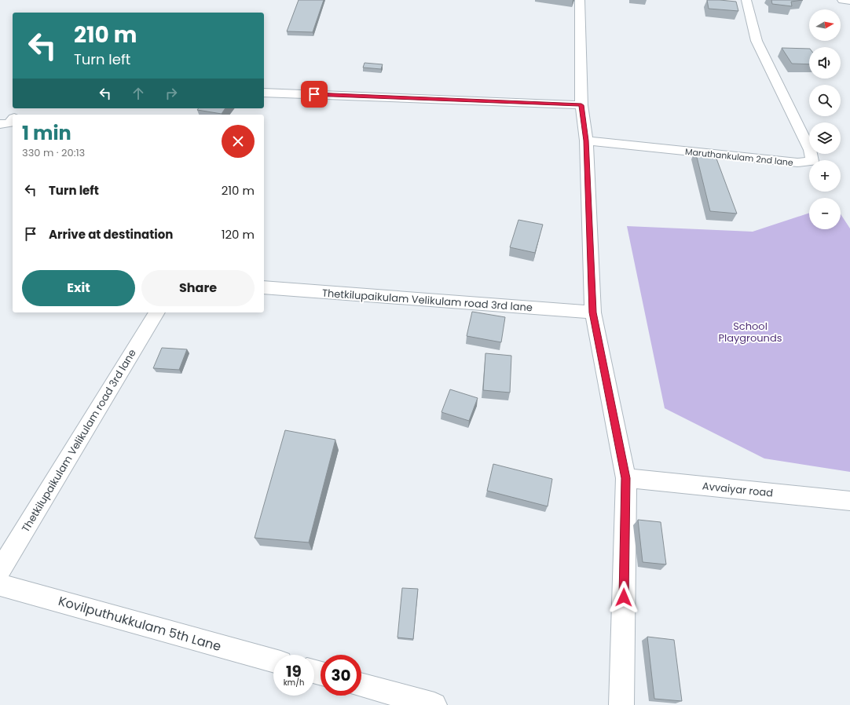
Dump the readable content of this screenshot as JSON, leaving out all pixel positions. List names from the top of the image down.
{
  "streets": {
    "street": [
      "Maruthankulam 2nd lane",
      "Thetkilupaikulam Velikulam road 3rd lane",
      "Avvaiyar road",
      "Kovilputhukkulam 5th Lane"
    ]
  },
  "parks": ["School Playgrounds"],
  "north": "right",
  "page": {
    "map_buttons": ["+", "−"],
    "turn": ["210 m", "Turn left"],
    "heading": ["1 min", "330 m · 20:13"],
    "list": [
      {
        "name": "Turn left",
        "value": "210 m"
      },
      {
        "name": "Arrive at destination",
        "value": "120 m"
      }
    ],
    "buttons": ["Exit", "Share"],
    "speed": "19 km/h",
    "limit": "30"
  }
}
